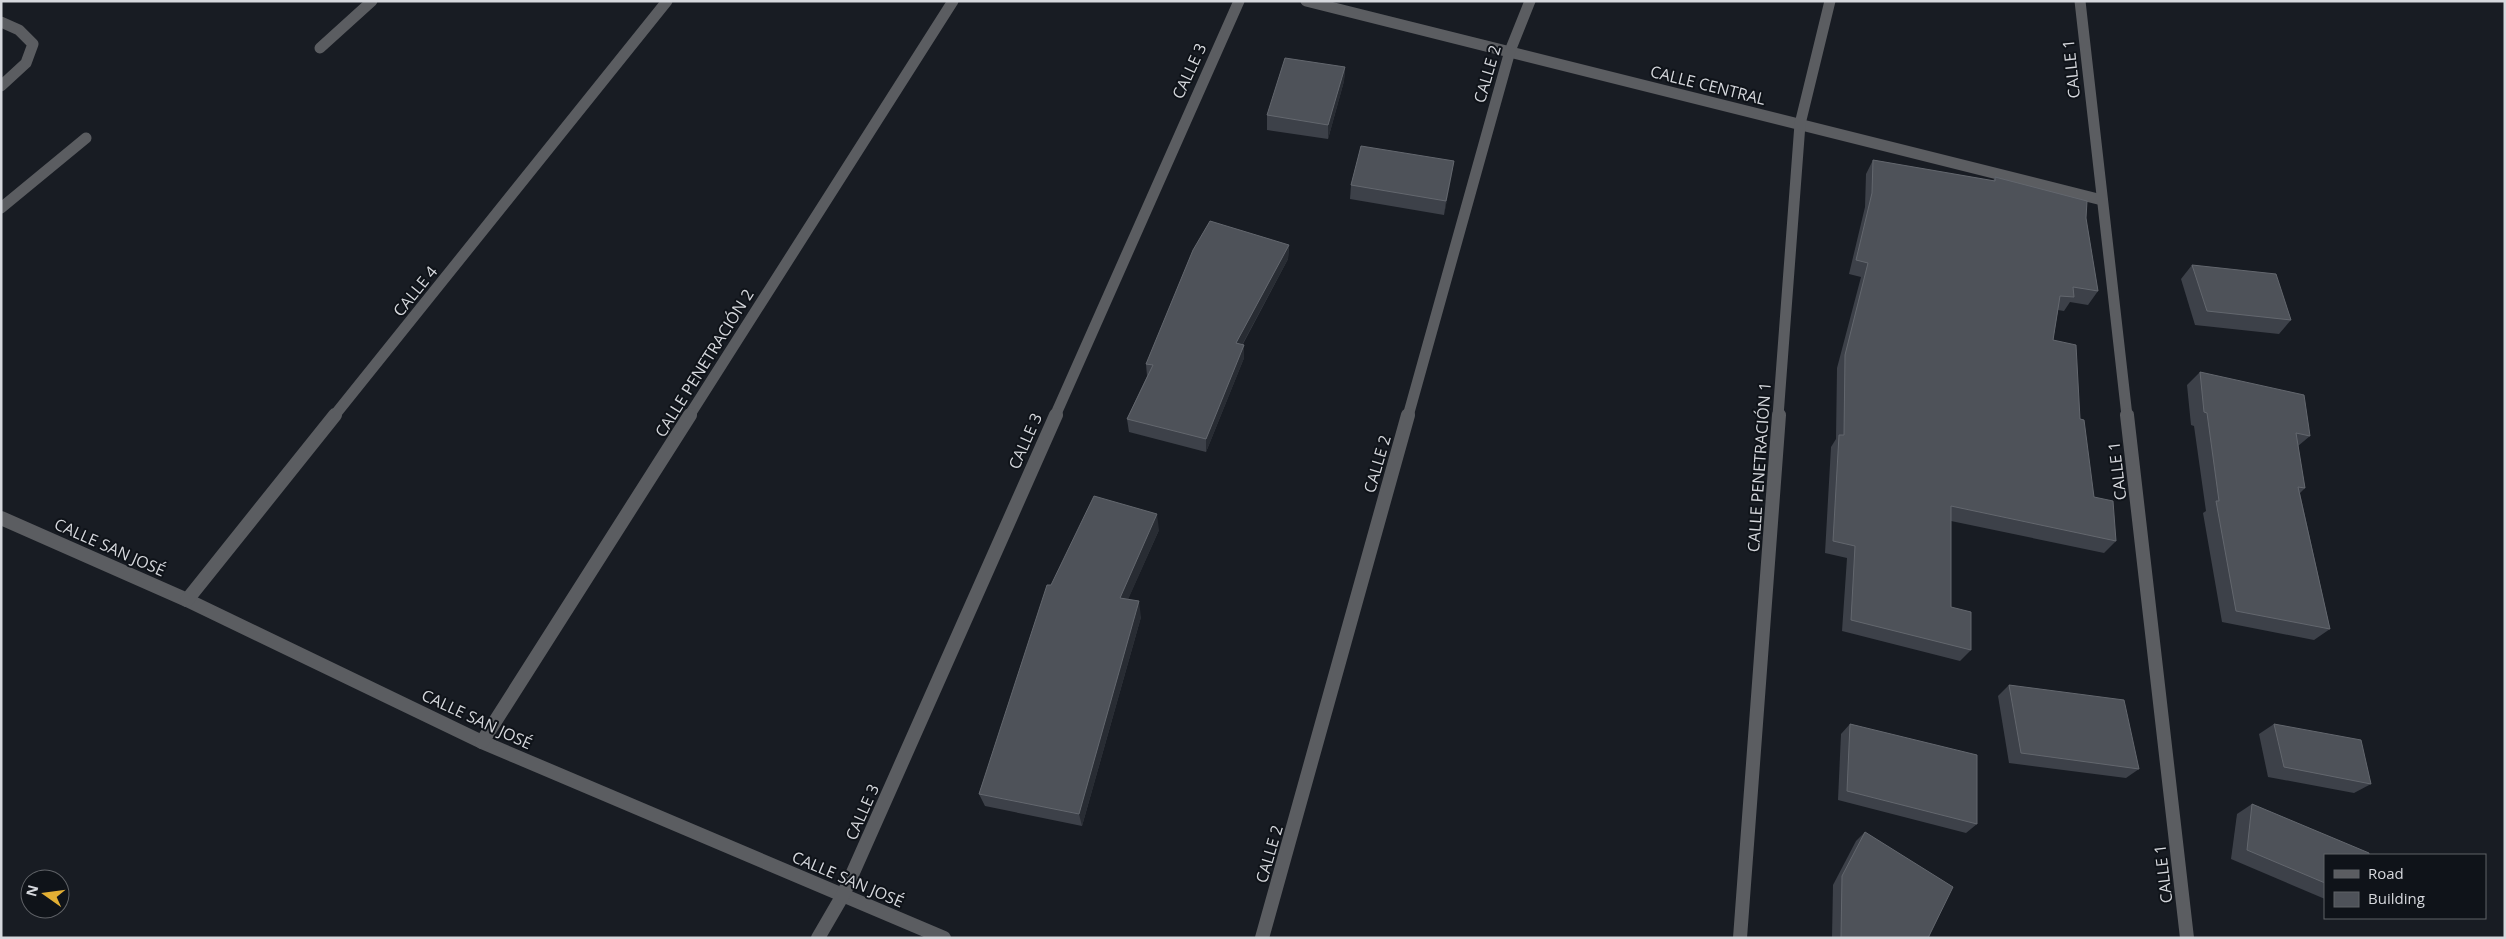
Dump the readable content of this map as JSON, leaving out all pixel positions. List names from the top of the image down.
{
  "streets": {
    "street": [
      "CALLE 1",
      "CALLE 3",
      "CALLE 2",
      "CALLE CENTRAL",
      "CALLE 4",
      "CALLE PENETRACIÓN 2",
      "CALLE PENETRACIÓN 1",
      "CALLE SAN JOSÉ"
    ]
  },
  "crossings": [
    ["CALLE 1", "CALLE CENTRAL"],
    ["CALLE 3", "CALLE SAN JOSÉ"],
    ["CALLE 2", "CALLE CENTRAL"],
    ["CALLE CENTRAL", "CALLE PENETRACIÓN 1"],
    ["CALLE 4", "CALLE SAN JOSÉ"],
    ["CALLE PENETRACIÓN 2", "CALLE SAN JOSÉ"]
  ],
  "legend": ["Road", "Building"],
  "north": "left"
}
